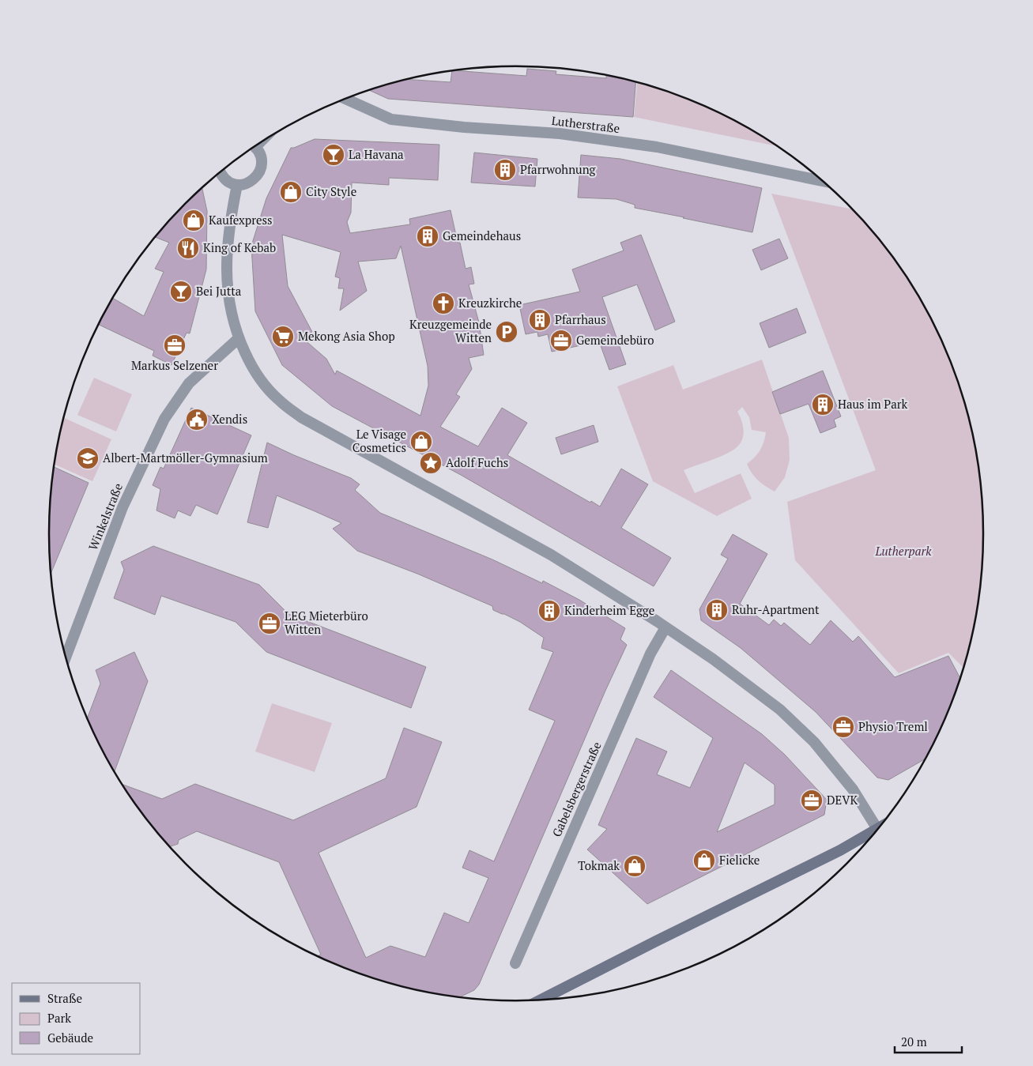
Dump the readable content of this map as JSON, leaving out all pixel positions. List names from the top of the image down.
{
  "streets": {
    "street": ["Lutherstraße", "Winkelstraße", "Gabelsbergerstraße"]
  },
  "parks": ["Lutherpark"],
  "places": {
    "bar": ["La Havana", "Bei Jutta"],
    "building": [
      "Pfarrwohnung",
      "Gemeindehaus",
      "Pfarrhaus",
      "Haus im Park",
      "Ruhr-Apartment",
      "Kinderheim Egge"
    ],
    "shop": [
      "City Style",
      "Kaufexpress",
      "Le Visage Cosmetics",
      "Fielicke",
      "Tokmak"
    ],
    "restaurant": ["King of Kebab"],
    "church": ["Kreuzkirche"],
    "parking": ["Kreuzgemeinde Witten"],
    "supermarket": ["Mekong Asia Shop"],
    "office": [
      "Gemeindebüro",
      "Markus Selzener",
      "LEG Mieterbüro Witten",
      "Physio Treml",
      "DEVK"
    ],
    "public building": ["Xendis"],
    "school or university": ["Albert-Martmöller-Gymnasium"],
    "place": ["Adolf Fuchs"]
  },
  "legend": ["Straße", "Park", "Gebäude"],
  "scale_bar": "20 m"
}
